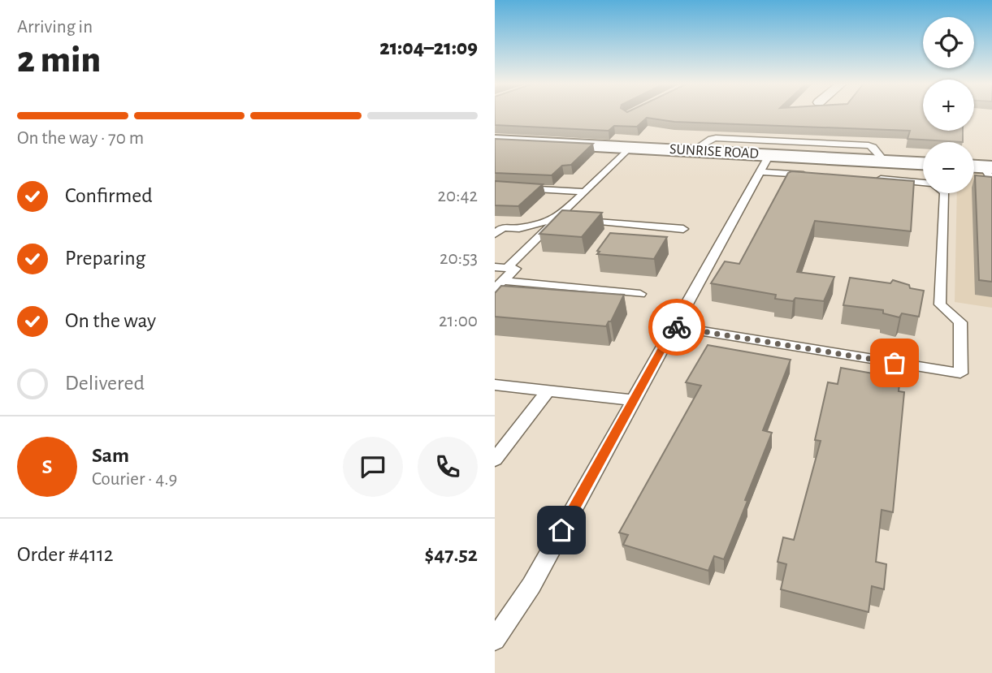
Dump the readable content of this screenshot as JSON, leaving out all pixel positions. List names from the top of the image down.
{
  "streets": {
    "main road": ["SUNRISE ROAD"]
  },
  "page": {
    "heading": ["2 min", "Arriving in", "21:04–21:09"],
    "panel": [
      "Sam",
      "Courier · 4.9",
      "Order #4112",
      "$47.52"
    ],
    "map_buttons": ["+", "−"],
    "bar": "On the way · 70 m",
    "list": [
      ["Confirmed", "20:42"],
      ["Preparing", "20:53"],
      ["On the way", "21:00"],
      "Delivered"
    ],
    "round": "S"
  }
}
